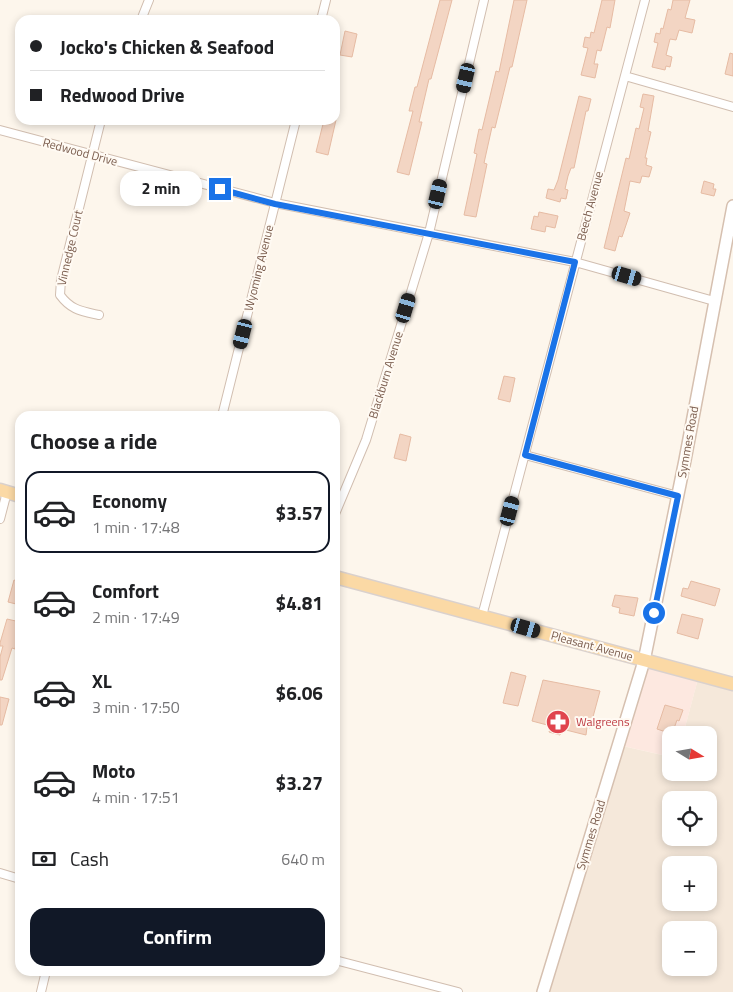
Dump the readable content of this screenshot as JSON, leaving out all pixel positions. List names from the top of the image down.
{
  "streets": {
    "main road": ["Pleasant Avenue"],
    "street": [
      "Redwood Drive",
      "Beech Avenue",
      "Vinnedge Court",
      "Wyoming Avenue",
      "Blackburn Avenue",
      "Symmes Road"
    ]
  },
  "crossings": [
    ["Redwood Drive", "Beech Avenue"],
    ["Redwood Drive", "Vinnedge Court"],
    ["Redwood Drive", "Wyoming Avenue"],
    ["Redwood Drive", "Blackburn Avenue"],
    ["Redwood Drive", "Symmes Road"],
    ["Beech Avenue", "Pleasant Avenue"],
    ["Symmes Road", "Pleasant Avenue"]
  ],
  "places": {
    "pharmacy": ["Walgreens"]
  },
  "north": "right",
  "page": {
    "banner": ["Jocko's Chicken & Seafood", "Redwood Drive"],
    "bubble": "2 min",
    "heading": "Choose a ride",
    "list": [
      {
        "name": "Economy",
        "note": "1 min · 17:48",
        "value": "$3.57"
      },
      {
        "name": "Comfort",
        "note": "2 min · 17:49",
        "value": "$4.81"
      },
      {
        "name": "XL",
        "note": "3 min · 17:50",
        "value": "$6.06"
      },
      {
        "name": "Moto",
        "note": "4 min · 17:51",
        "value": "$3.27"
      }
    ],
    "map_buttons": ["+", "−"],
    "pay": ["Cash", "640 m"],
    "buttons": "Confirm"
  }
}
